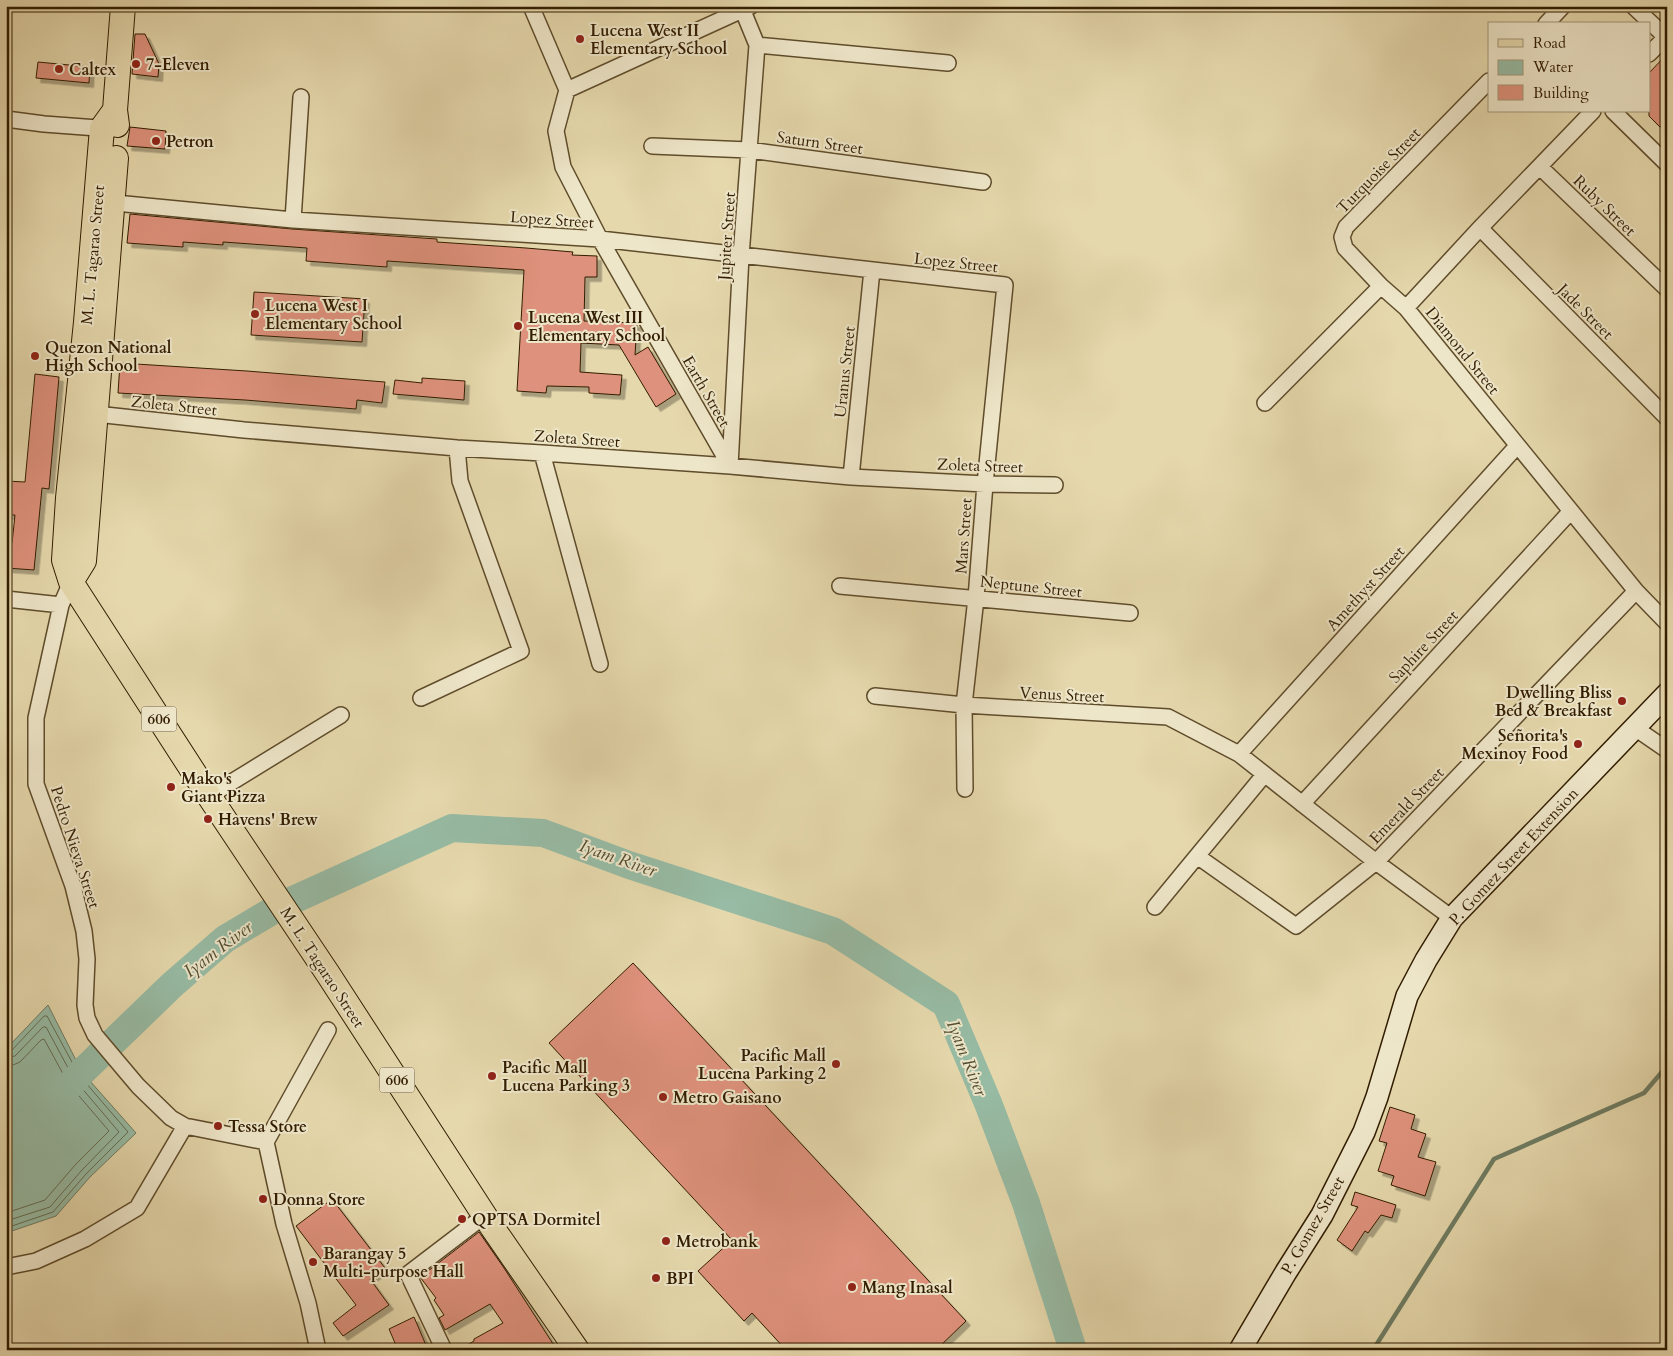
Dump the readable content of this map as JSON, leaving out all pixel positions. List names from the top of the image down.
{
  "streets": {
    "main road": [
      "M. L. Tagarao Street",
      "606",
      "P. Gomez Street Extension",
      "P. Gomez Street"
    ],
    "street": [
      "Saturn Street",
      "Turquoise Street",
      "Ruby Street",
      "Lopez Street",
      "Jupiter Street",
      "Jade Street",
      "Diamond Street",
      "Uranus Street",
      "Earth Street",
      "Zoleta Street",
      "Mars Street",
      "Neptune Street",
      "Amethyst Street",
      "Saphire Street",
      "Venus Street",
      "Emerald Street",
      "Pedro Nieva Street"
    ]
  },
  "crossings": [
    ["Saturn Street", "Jupiter Street"],
    ["Turquoise Street", "Diamond Street"],
    ["Ruby Street", "Diamond Street"],
    ["Lopez Street", "Jupiter Street"],
    ["Lopez Street", "M. L. Tagarao Street"],
    ["Lopez Street", "Uranus Street"],
    ["Lopez Street", "Earth Street"],
    ["Lopez Street", "Mars Street"],
    ["Jupiter Street", "Earth Street"],
    ["Jupiter Street", "Zoleta Street"],
    ["M. L. Tagarao Street", "Zoleta Street"],
    ["M. L. Tagarao Street", "Pedro Nieva Street"],
    ["Jade Street", "Diamond Street"],
    ["Diamond Street", "Amethyst Street"],
    ["Diamond Street", "Saphire Street"],
    ["Diamond Street", "Emerald Street"],
    ["Uranus Street", "Zoleta Street"],
    ["Earth Street", "Zoleta Street"],
    ["Zoleta Street", "Mars Street"],
    ["Mars Street", "Neptune Street"],
    ["Mars Street", "Venus Street"],
    ["Amethyst Street", "Venus Street"],
    ["Saphire Street", "Venus Street"],
    ["Venus Street", "Emerald Street"],
    ["Venus Street", "P. Gomez Street Extension"],
    ["P. Gomez Street Extension", "P. Gomez Street"]
  ],
  "water": ["Iyam River"],
  "places": [
    "Lucena West II Elementary School",
    "7-Eleven",
    "Caltex",
    "Petron",
    "Lucena West I Elementary School",
    "Lucena West III Elementary School",
    "Quezon National High School",
    "Dwelling Bliss Bed & Breakfast",
    "Señorita's Mexinoy Food",
    "Mako's Giant Pizza",
    "Havens' Brew",
    "Pacific Mall Lucena Parking 2",
    "Pacific Mall Lucena Parking 3",
    "Metro Gaisano",
    "Tessa Store",
    "Donna Store",
    "QPTSA Dormitel",
    "Metrobank",
    "Barangay 5 Multi-purpose Hall",
    "BPI",
    "Mang Inasal"
  ],
  "legend": ["Road", "Water", "Building"]
}
